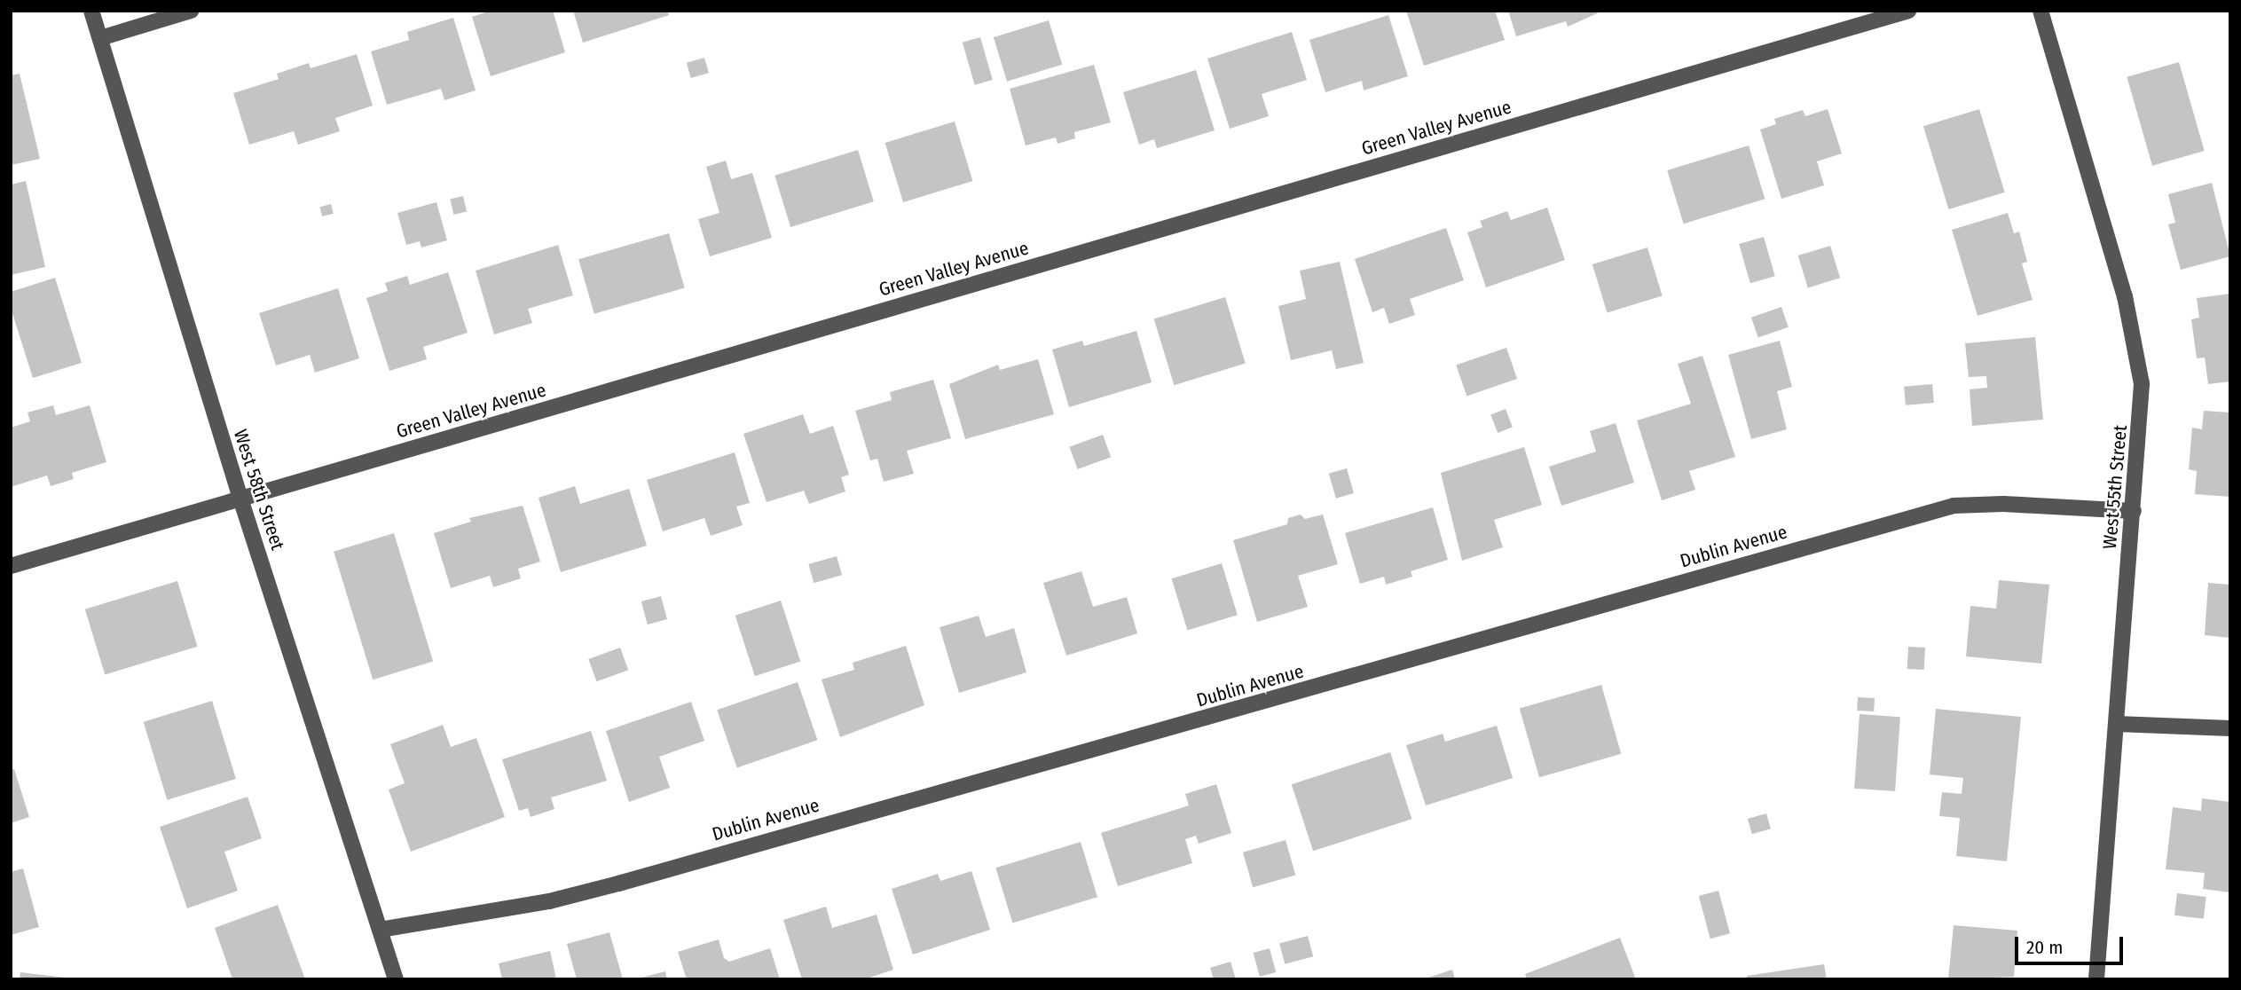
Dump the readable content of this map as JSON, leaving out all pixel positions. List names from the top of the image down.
{
  "streets": {
    "street": [
      "Green Valley Avenue",
      "West 55th Street",
      "West 58th Street",
      "Dublin Avenue"
    ]
  },
  "crossings": [
    ["Green Valley Avenue", "West 58th Street"],
    ["West 55th Street", "Dublin Avenue"],
    ["West 58th Street", "Dublin Avenue"]
  ],
  "scale_bar": "20 m"
}
